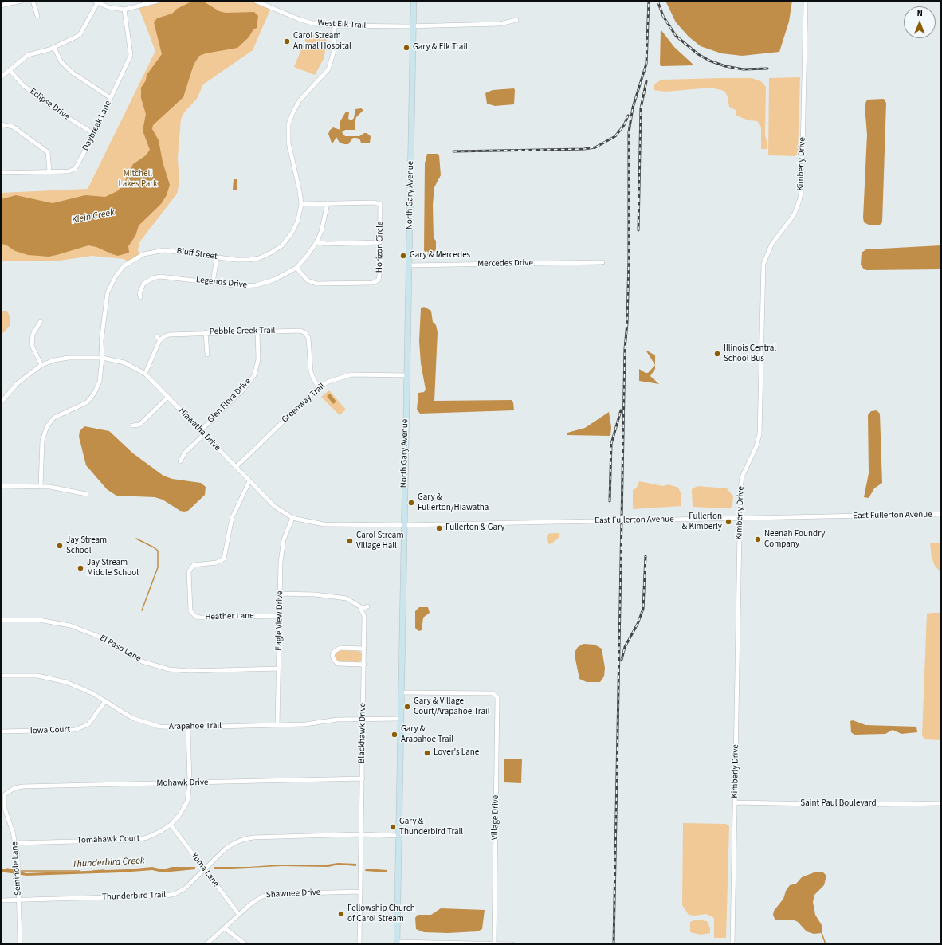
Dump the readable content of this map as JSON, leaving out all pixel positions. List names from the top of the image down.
{
  "streets": {
    "street": [
      "West Elk Trail",
      "Eclipse Drive",
      "Daybreak Lane",
      "Kimberly Drive",
      "North Gary Avenue",
      "Horizon Circle",
      "Bluff Street",
      "Mercedes Drive",
      "Legends Drive",
      "Pebble Creek Trail",
      "Glen Flora Drive",
      "Greenway Trail",
      "Hiawatha Drive",
      "East Fullerton Avenue",
      "Heather Lane",
      "Eagle View Drive",
      "El Paso Lane",
      "Arapahoe Trail",
      "Iowa Court",
      "Blackhawk Drive",
      "Mohawk Drive",
      "Saint Paul Boulevard",
      "Village Drive",
      "Tomahawk Court",
      "Seminole Lane",
      "Yuma Lane",
      "Shawnee Drive",
      "Thunderbird Trail"
    ]
  },
  "crossings": [
    ["West Elk Trail", "North Gary Avenue"],
    ["West Elk Trail", "Bluff Street"],
    ["Eclipse Drive", "Daybreak Lane"],
    ["Kimberly Drive", "East Fullerton Avenue"],
    ["Kimberly Drive", "Saint Paul Boulevard"],
    ["North Gary Avenue", "Mercedes Drive"],
    ["North Gary Avenue", "Greenway Trail"],
    ["North Gary Avenue", "Hiawatha Drive"],
    ["North Gary Avenue", "East Fullerton Avenue"],
    ["North Gary Avenue", "Arapahoe Trail"],
    ["North Gary Avenue", "Village Drive"],
    ["North Gary Avenue", "Thunderbird Trail"],
    ["Horizon Circle", "Bluff Street"],
    ["Horizon Circle", "Legends Drive"],
    ["Bluff Street", "Hiawatha Drive"],
    ["Pebble Creek Trail", "Glen Flora Drive"],
    ["Pebble Creek Trail", "Greenway Trail"],
    ["Glen Flora Drive", "Hiawatha Drive"],
    ["Greenway Trail", "Hiawatha Drive"],
    ["Hiawatha Drive", "East Fullerton Avenue"],
    ["Hiawatha Drive", "Eagle View Drive"],
    ["Heather Lane", "Eagle View Drive"],
    ["Eagle View Drive", "El Paso Lane"],
    ["Eagle View Drive", "Arapahoe Trail"],
    ["Arapahoe Trail", "Iowa Court"],
    ["Arapahoe Trail", "Blackhawk Drive"],
    ["Arapahoe Trail", "Tomahawk Court"],
    ["Blackhawk Drive", "Mohawk Drive"],
    ["Blackhawk Drive", "Shawnee Drive"],
    ["Blackhawk Drive", "Thunderbird Trail"],
    ["Mohawk Drive", "Tomahawk Court"],
    ["Mohawk Drive", "Seminole Lane"],
    ["Tomahawk Court", "Seminole Lane"],
    ["Tomahawk Court", "Yuma Lane"],
    ["Seminole Lane", "Thunderbird Trail"],
    ["Yuma Lane", "Shawnee Drive"],
    ["Yuma Lane", "Thunderbird Trail"]
  ],
  "water": ["Klein Creek", "Thunderbird Creek"],
  "parks": ["Mitchell Lakes Park"],
  "places": [
    "Carol Stream Animal Hospital",
    "Gary & Elk Trail",
    "Gary & Mercedes",
    "Illinois Central School Bus",
    "Gary & Fullerton/Hiawatha",
    "Fullerton & Kimberly",
    "Fullerton & Gary",
    "Neenah Foundry Company",
    "Carol Stream Village Hall",
    "Jay Stream School",
    "Jay Stream Middle School",
    "Gary & Village Court/Arapahoe Trail",
    "Gary & Arapahoe Trail",
    "Lover's Lane",
    "Gary & Thunderbird Trail",
    "Fellowship Church of Carol Stream"
  ],
  "north": "top"
}
